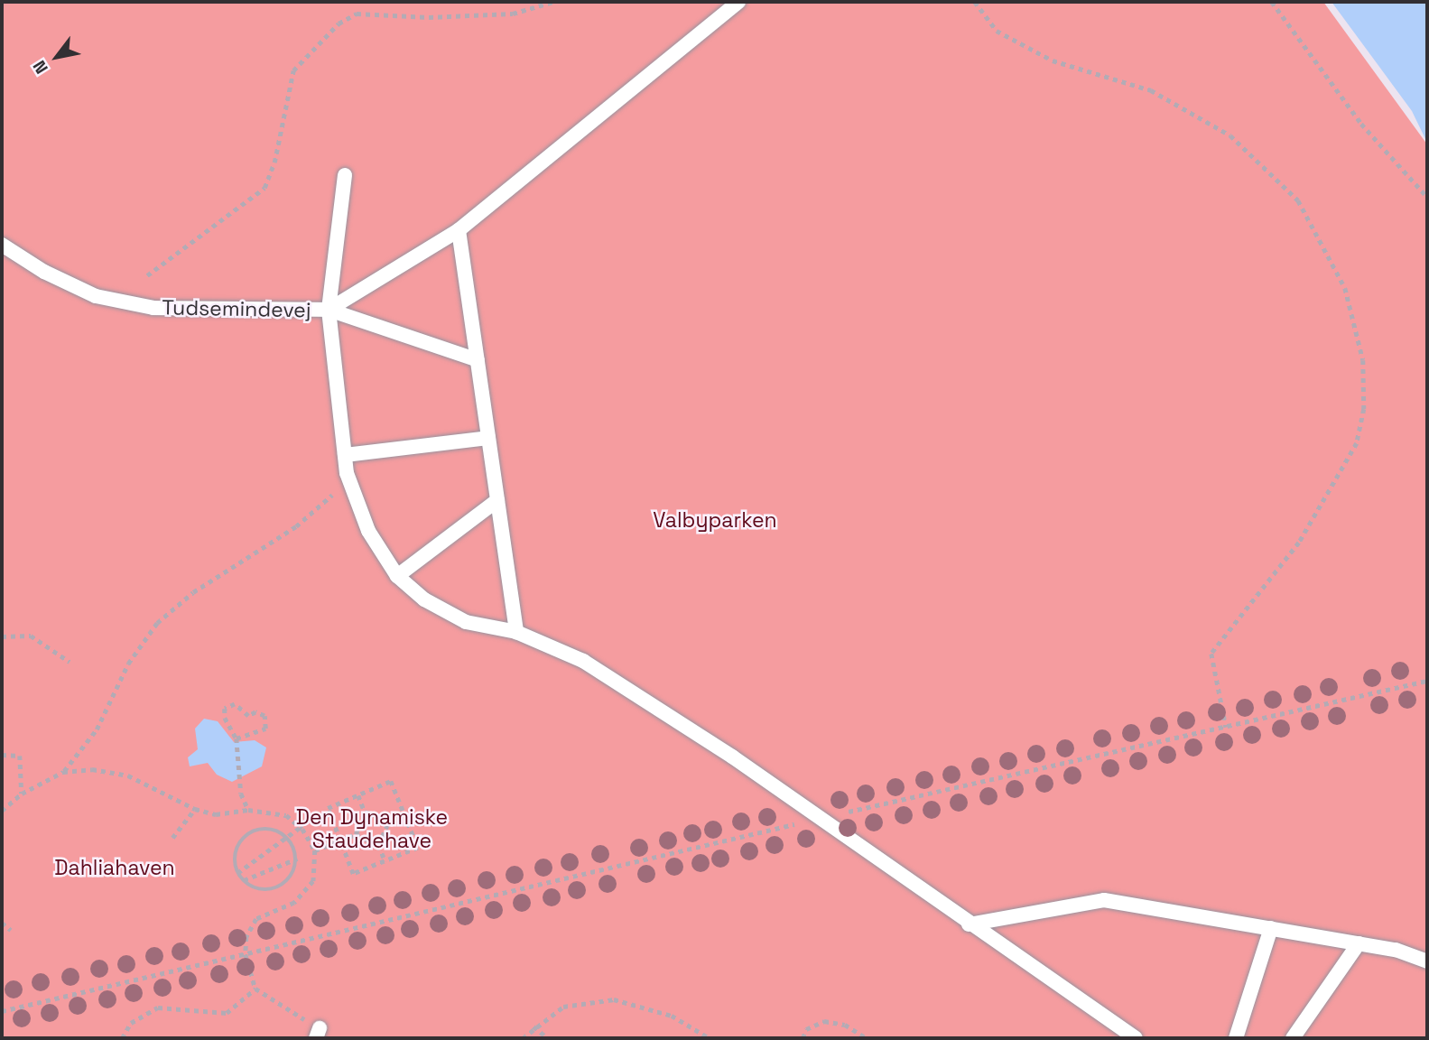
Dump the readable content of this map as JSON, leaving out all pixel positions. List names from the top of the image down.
{
  "streets": {
    "lane": ["Tudsemindevej"]
  },
  "parks": ["Valbyparken", "Den Dynamiske Staudehave", "Dahliahaven"],
  "north": "bottom left"
}
